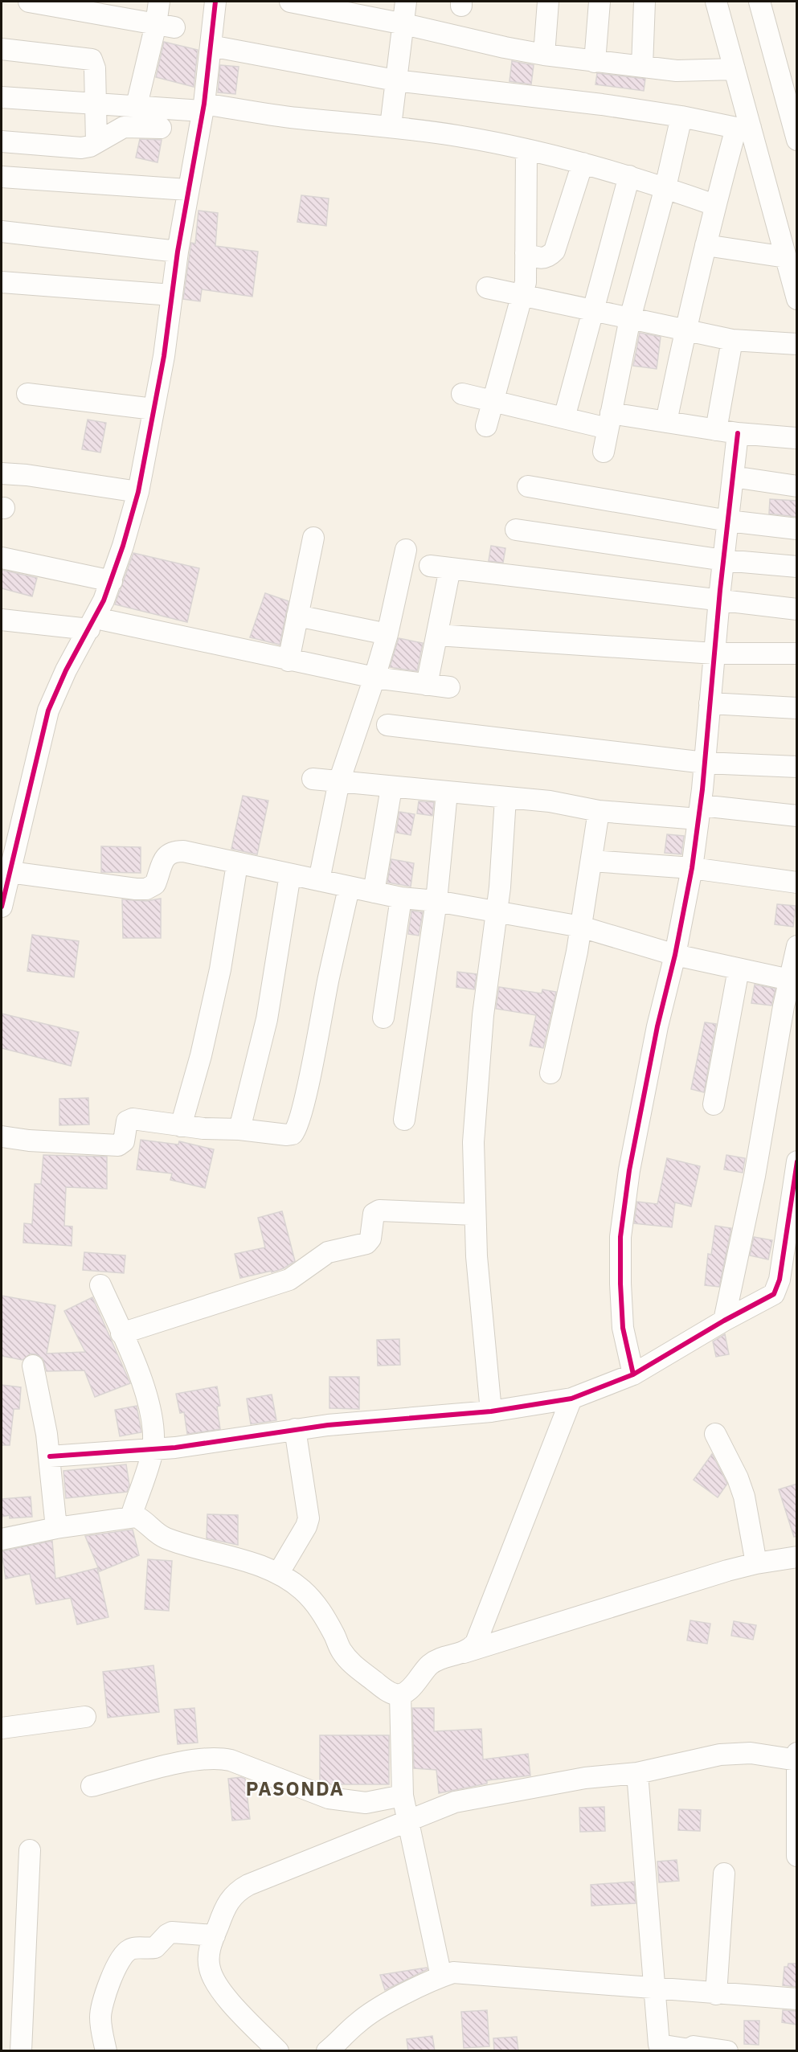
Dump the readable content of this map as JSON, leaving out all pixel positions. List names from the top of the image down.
{
  "districts": ["PASONDA"]
}
